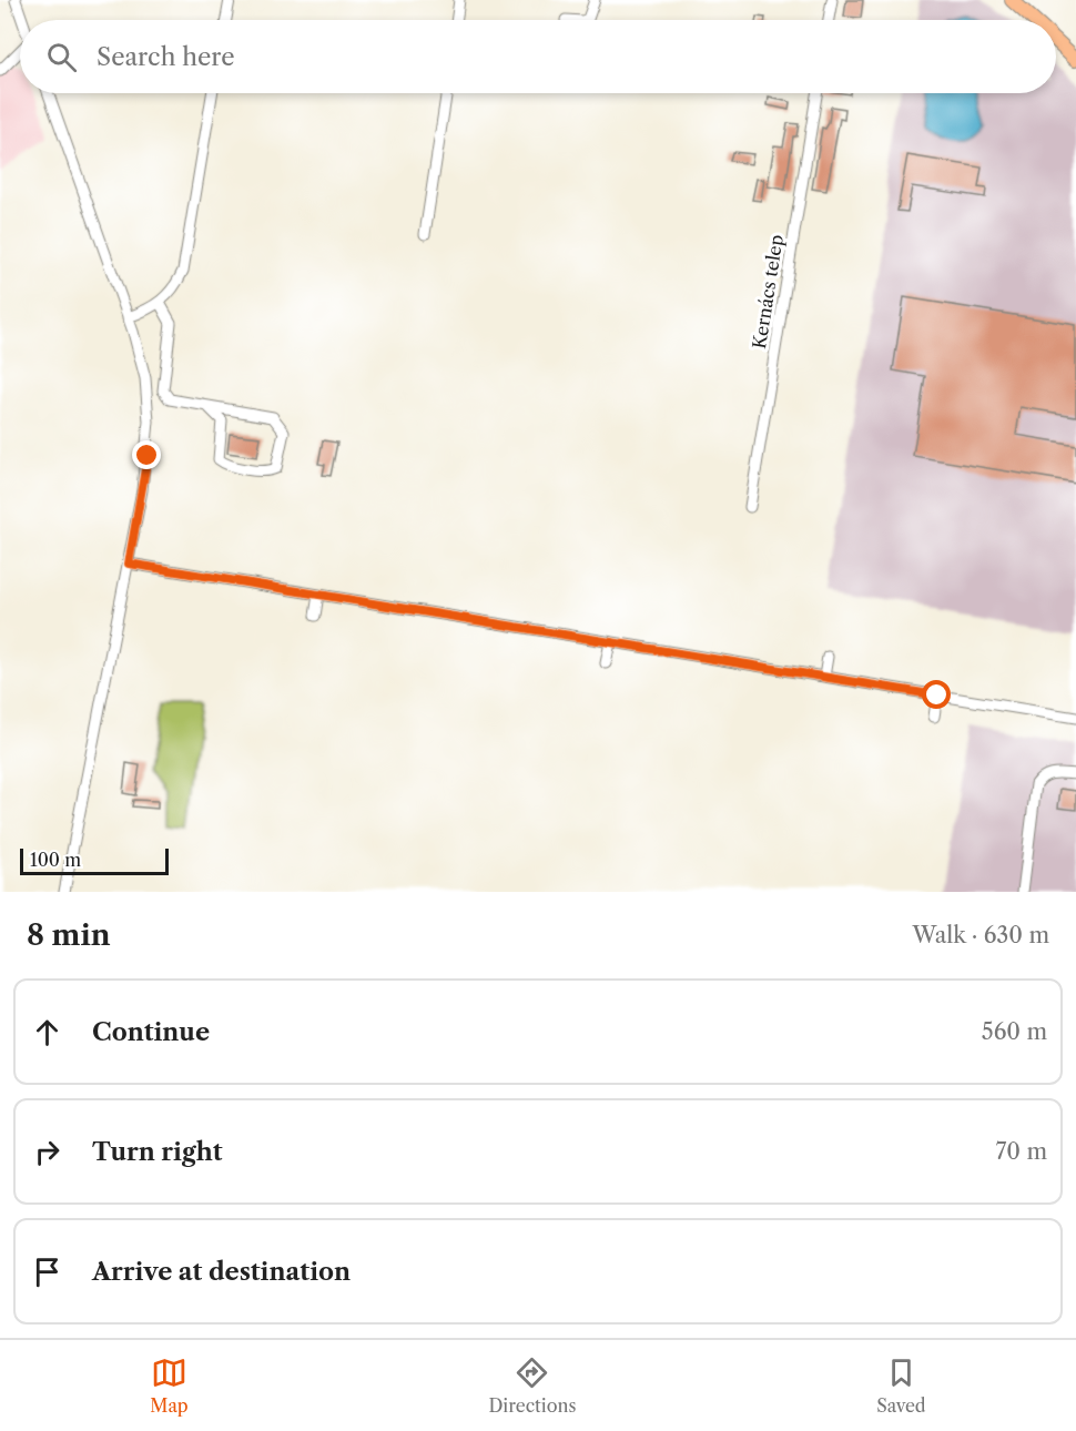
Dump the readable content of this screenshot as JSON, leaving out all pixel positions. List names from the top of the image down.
{
  "streets": {
    "street": ["Kernács telep"]
  },
  "scale_bar": "100 m",
  "page": {
    "search": "Search here",
    "scale": "100 m",
    "heading": ["8 min", "Walk · 630 m"],
    "list": [
      ["Continue", "560 m"],
      ["Turn right", "70 m"],
      "Arrive at destination"
    ],
    "nav": ["Map", "Directions", "Saved"]
  }
}
